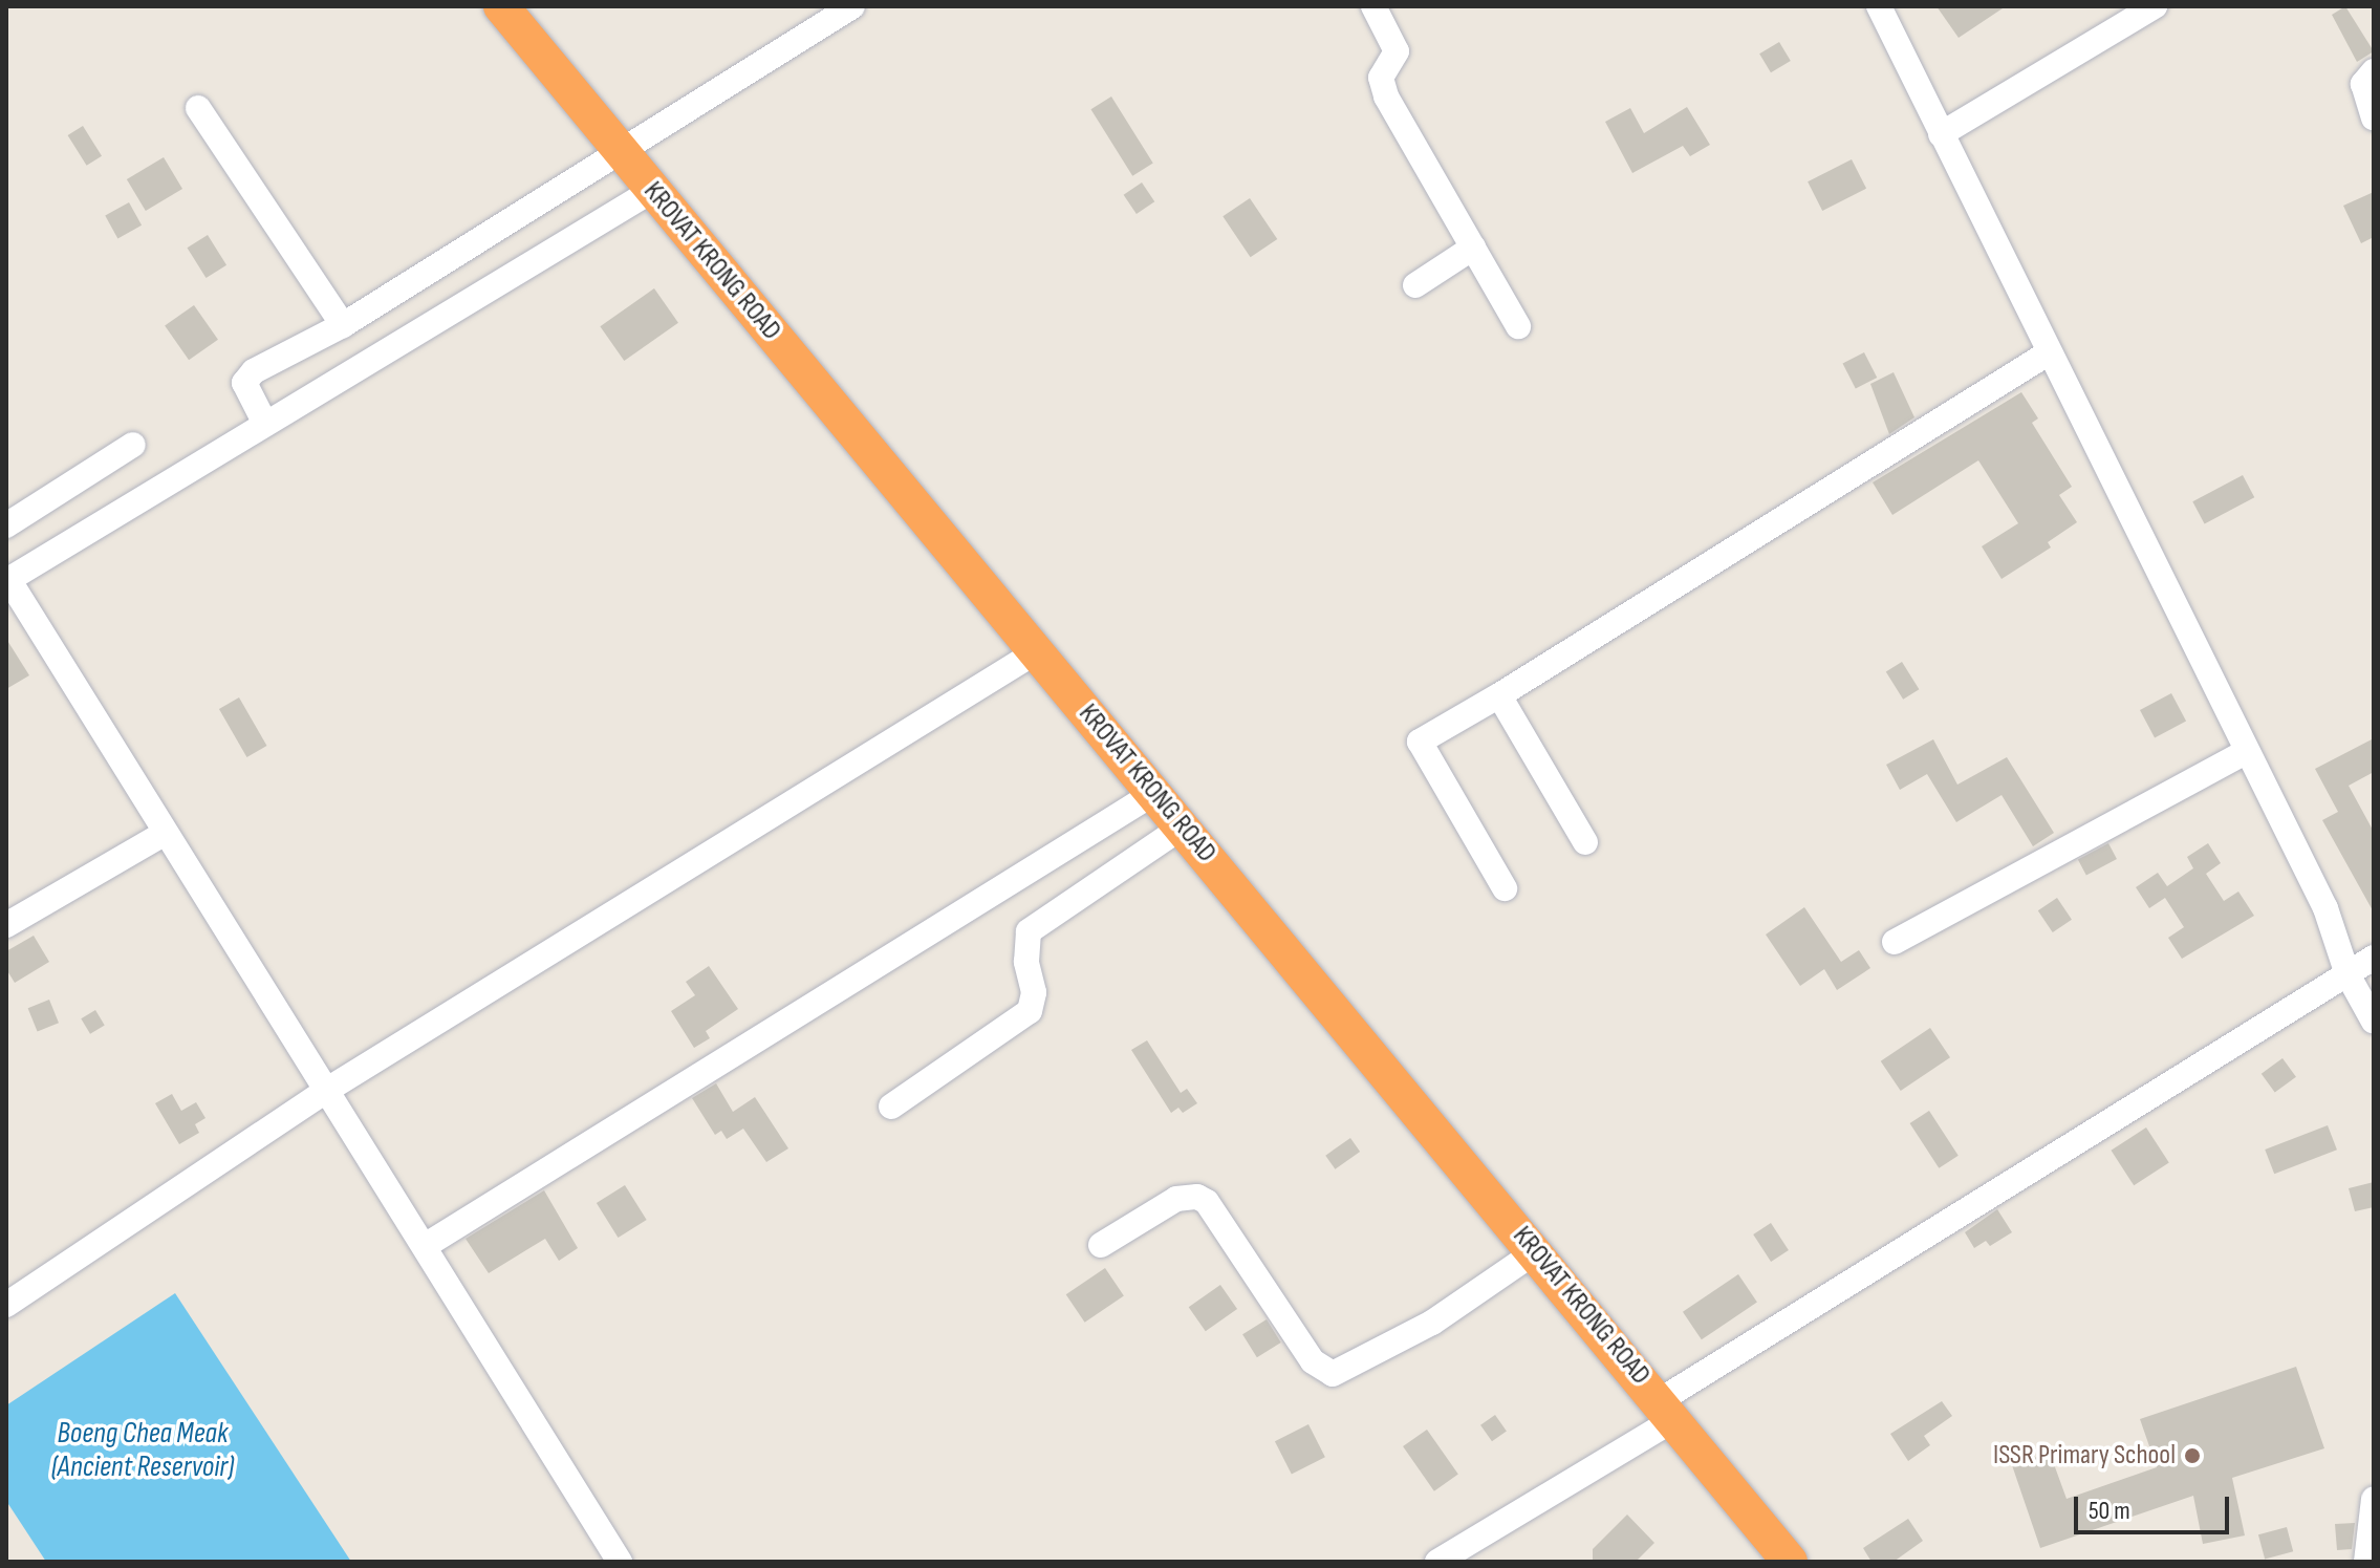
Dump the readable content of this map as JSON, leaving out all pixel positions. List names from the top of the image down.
{
  "streets": {
    "highway": ["KROVAT KRONG ROAD"]
  },
  "water": ["Boeng Chea Meak (Ancient Reservoir)"],
  "places": ["ISSR Primary School"],
  "scale_bar": "50 m"
}
